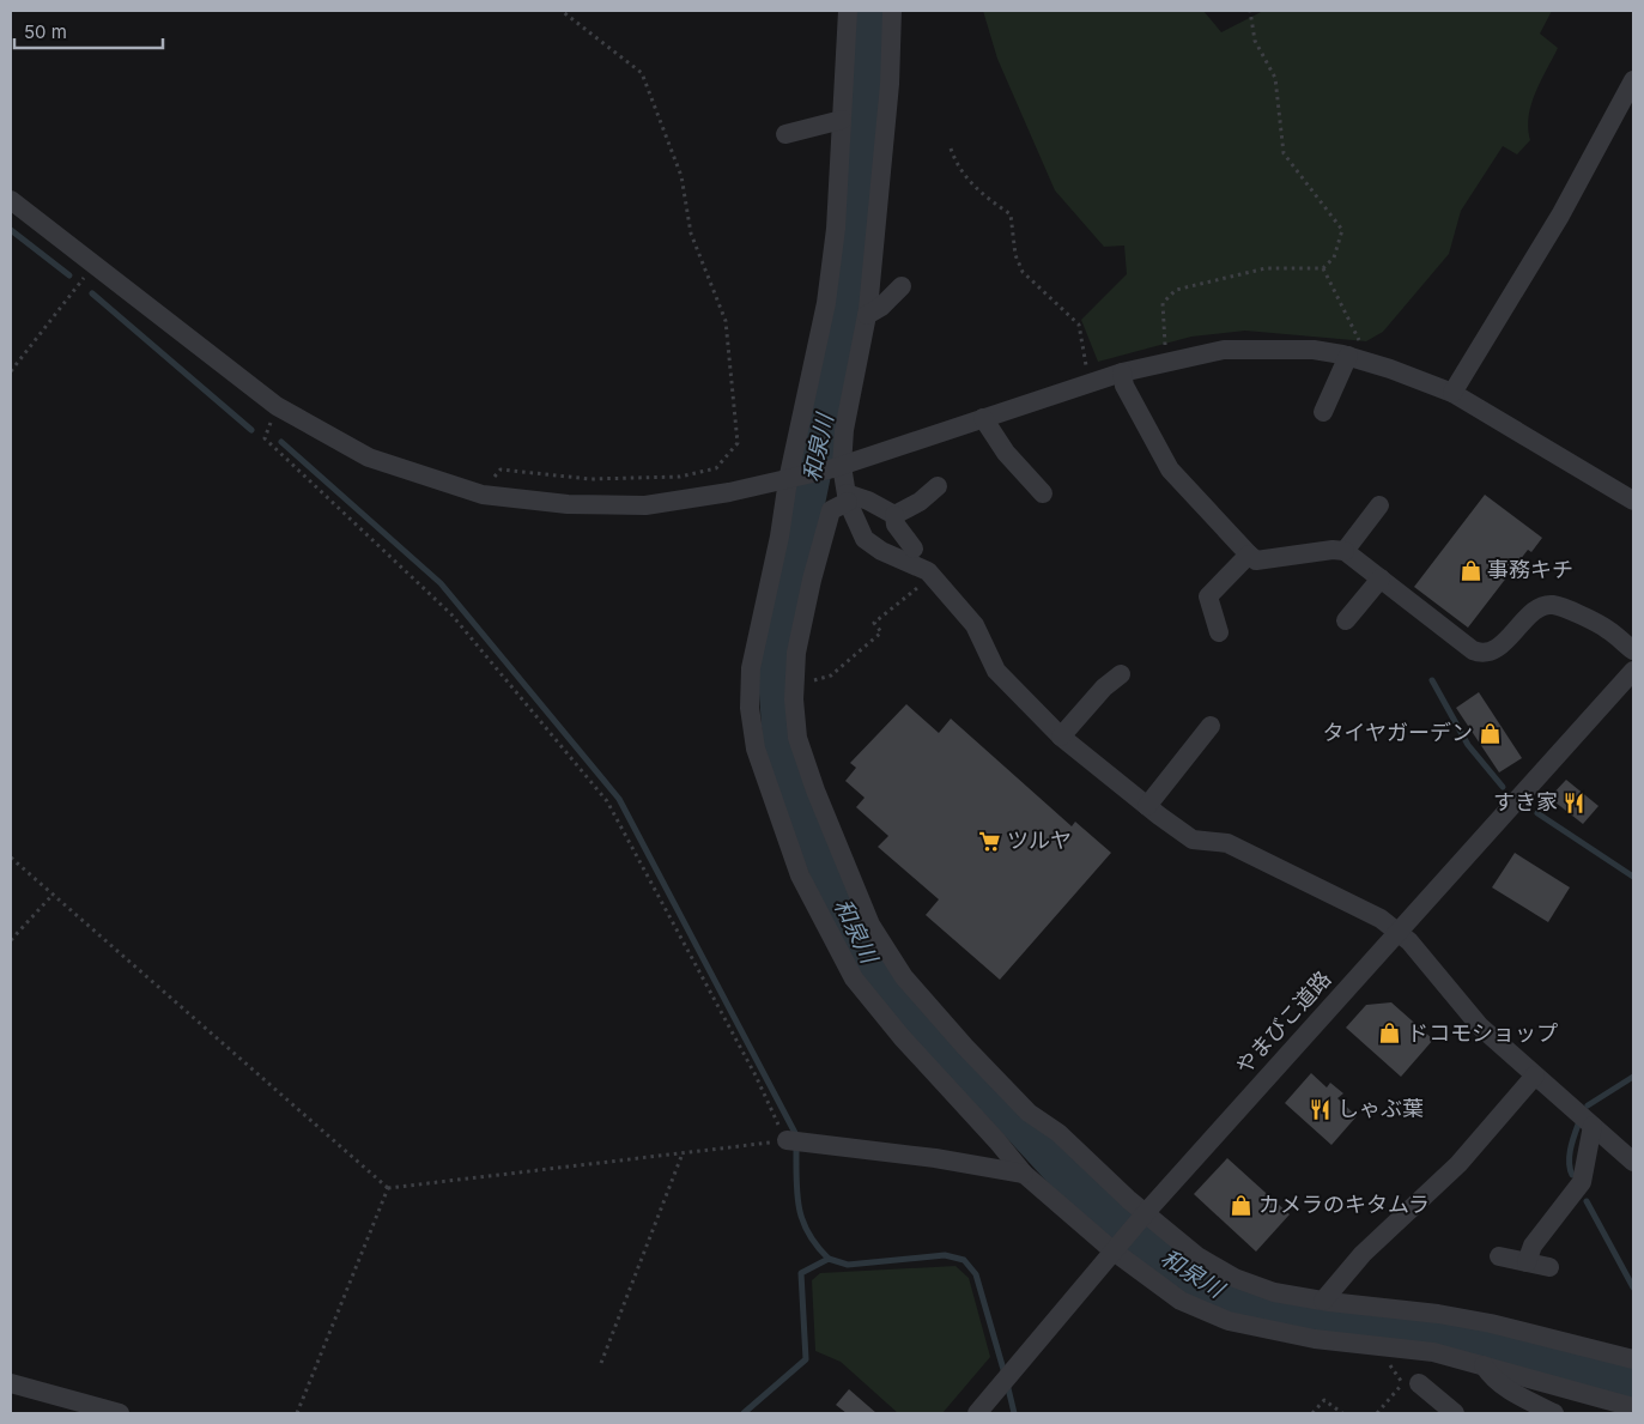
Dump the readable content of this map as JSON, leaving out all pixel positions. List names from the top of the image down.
{
  "streets": {
    "street": ["やまびこ道路"]
  },
  "water": ["和泉川"],
  "places": {
    "shop": [
      "事務キチ",
      "タイヤガーデン",
      "ドコモショップ",
      "カメラのキタムラ"
    ],
    "restaurant": ["すき家", "しゃぶ葉"],
    "supermarket": ["ツルヤ"]
  },
  "scale_bar": "50 m"
}
